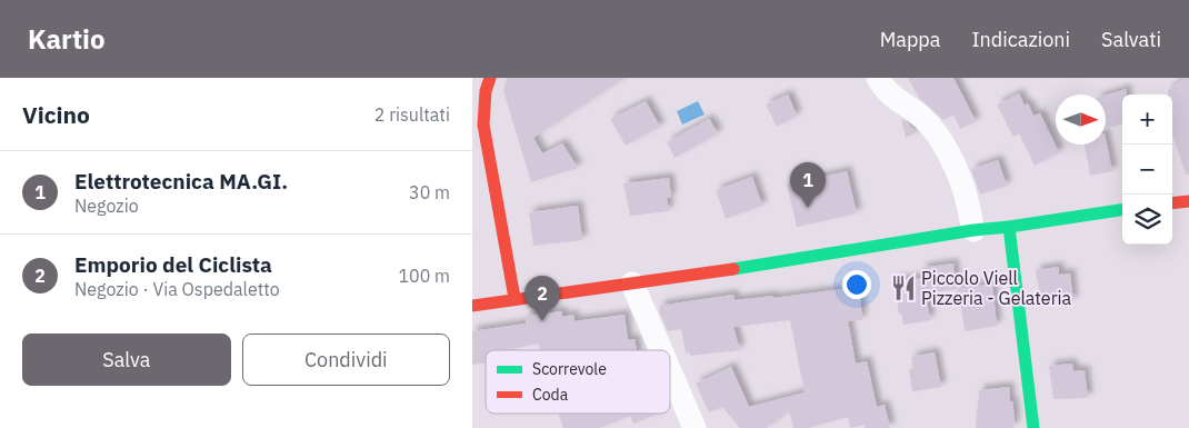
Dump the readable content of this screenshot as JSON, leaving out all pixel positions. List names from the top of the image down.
{
  "places": {
    "restaurant": ["Piccolo Viell Pizzeria - Gelateria"]
  },
  "legend": ["Scorrevole", "Coda"],
  "north": "right",
  "page": {
    "header": "Kartio",
    "nav": ["Mappa", "Indicazioni", "Salvati"],
    "heading": ["Vicino", "2 risultati"],
    "map_buttons": ["+", "−"],
    "list": [
      {
        "mark": "1",
        "name": "Elettrotecnica MA.GI.",
        "note": "Negozio",
        "value": "30 m"
      },
      {
        "mark": "2",
        "name": "Emporio del Ciclista",
        "note": "Negozio · Via Ospedaletto",
        "value": "100 m"
      }
    ],
    "pins": ["1", "2"],
    "buttons": ["Salva", "Condividi"]
  }
}
